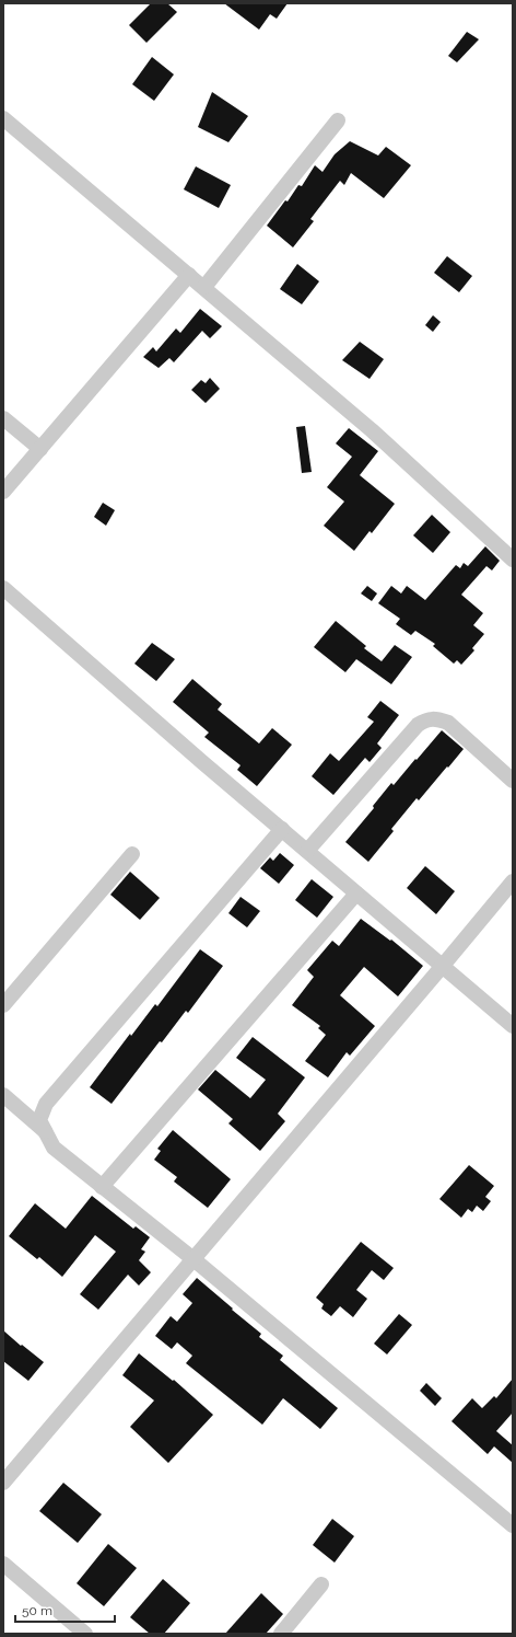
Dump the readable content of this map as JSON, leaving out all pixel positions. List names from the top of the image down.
{
  "scale_bar": "50 m"
}
